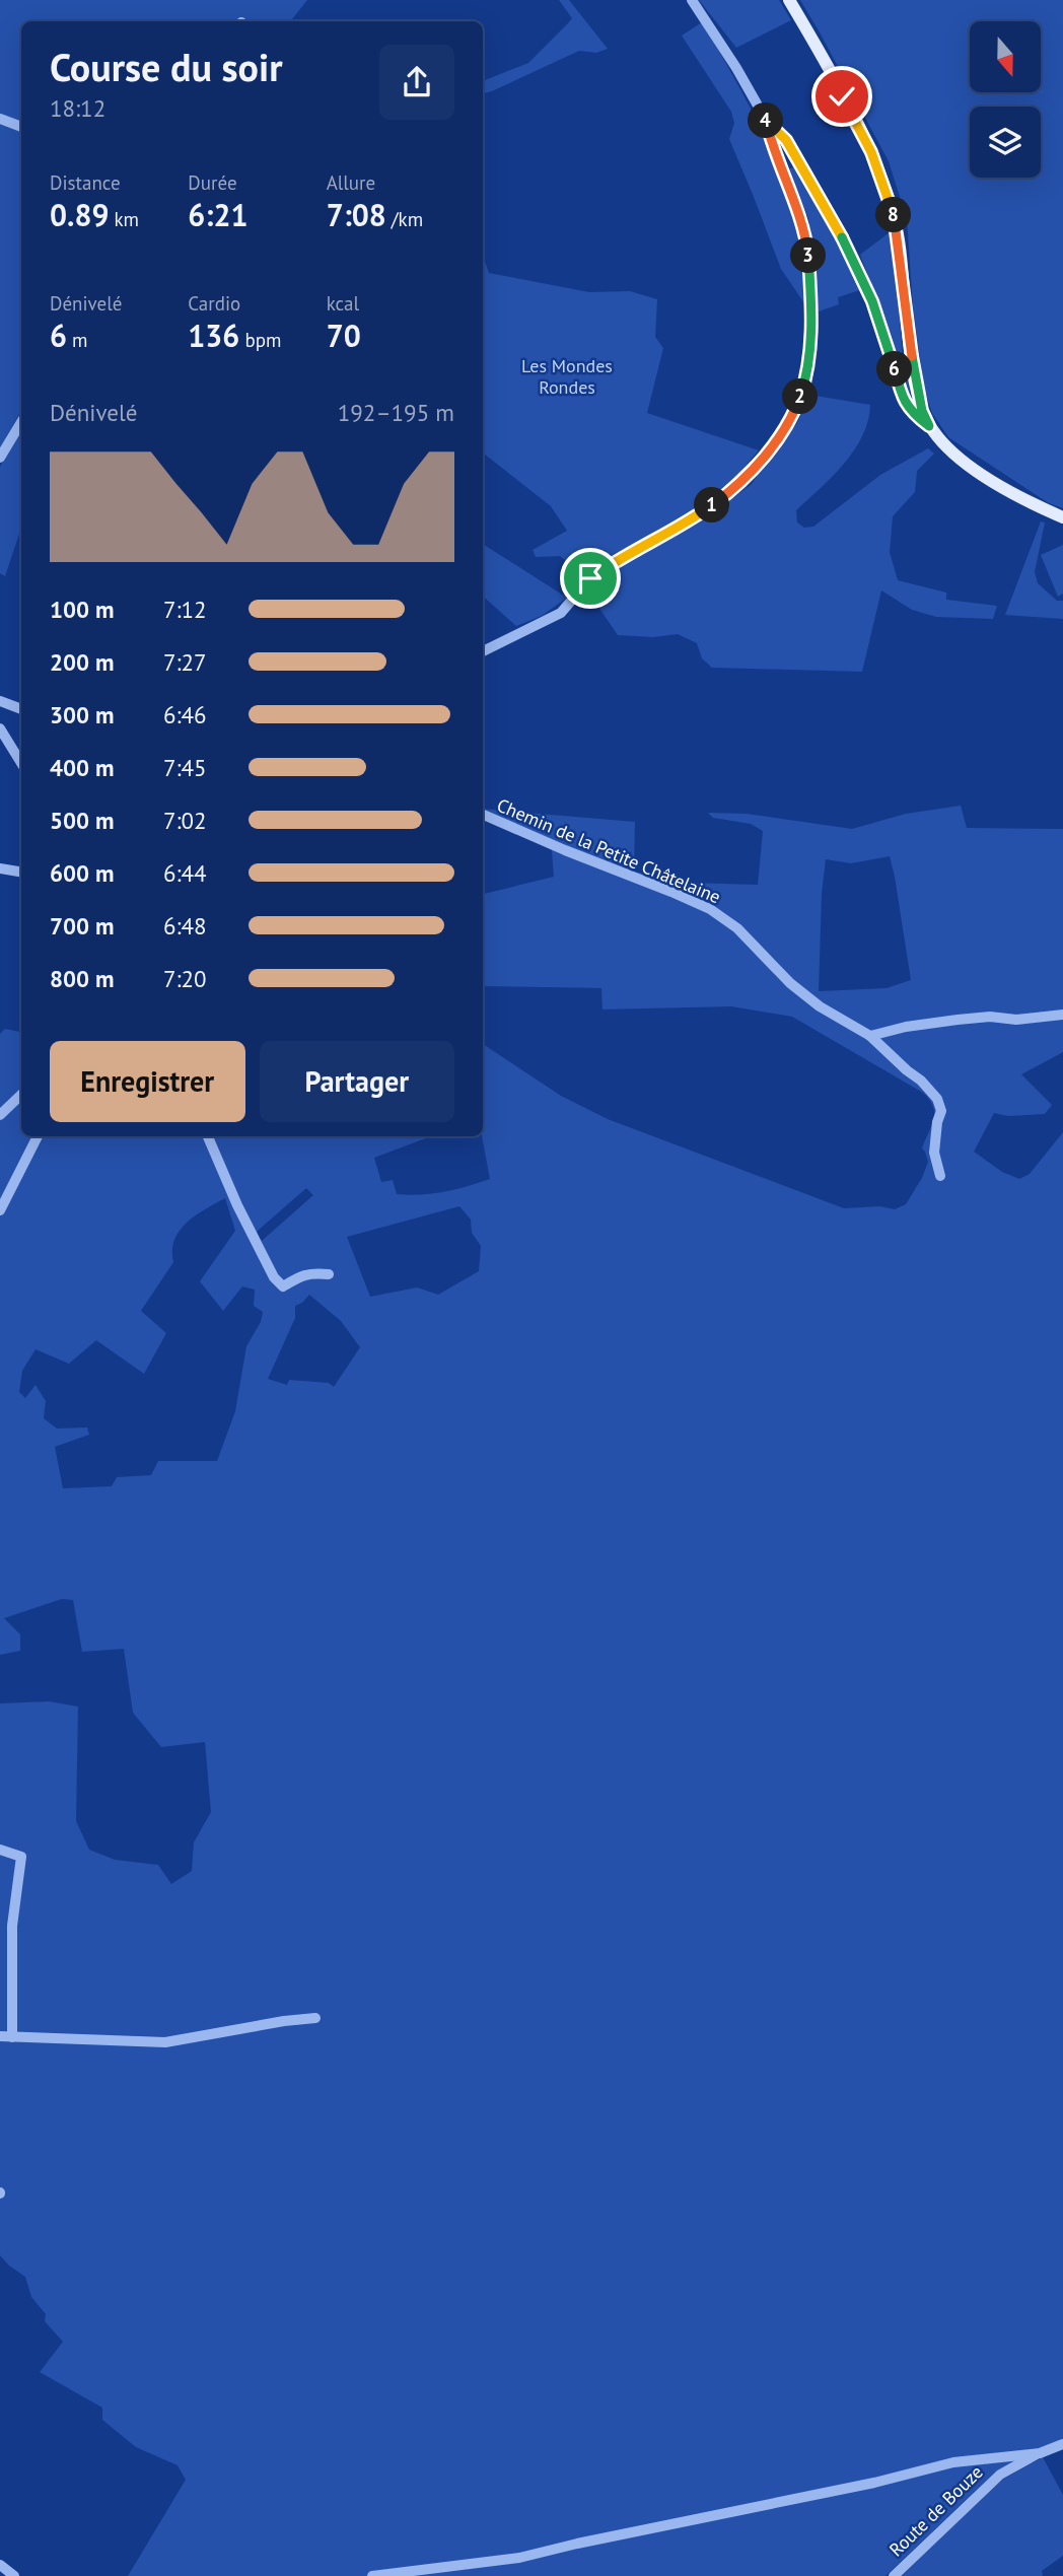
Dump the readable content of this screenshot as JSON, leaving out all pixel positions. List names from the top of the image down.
{
  "streets": {
    "street": ["Chemin de la Petite Châtelaine", "Route de Bouze"]
  },
  "parks": ["Les Mondes Rondes"],
  "north": "bottom",
  "page": {
    "heading": ["Course du soir", "18:12"],
    "pins": [
      "4",
      "8",
      "3",
      "6",
      "2",
      "1"
    ],
    "stats": [
      ["Distance", "0.89 km"],
      ["Durée", "6:21"],
      ["Allure", "7:08 /km"],
      ["Dénivelé", "6 m"],
      ["Cardio", "136 bpm"],
      ["kcal", "70"]
    ],
    "chart": ["Dénivelé", "192–195 m"],
    "list": [
      {
        "name": "100 m",
        "note": "7:12"
      },
      {
        "name": "200 m",
        "note": "7:27"
      },
      {
        "name": "300 m",
        "note": "6:46"
      },
      {
        "name": "400 m",
        "note": "7:45"
      },
      {
        "name": "500 m",
        "note": "7:02"
      },
      {
        "name": "600 m",
        "note": "6:44"
      },
      {
        "name": "700 m",
        "note": "6:48"
      },
      {
        "name": "800 m",
        "note": "7:20"
      }
    ],
    "buttons": ["Enregistrer", "Partager"]
  }
}
